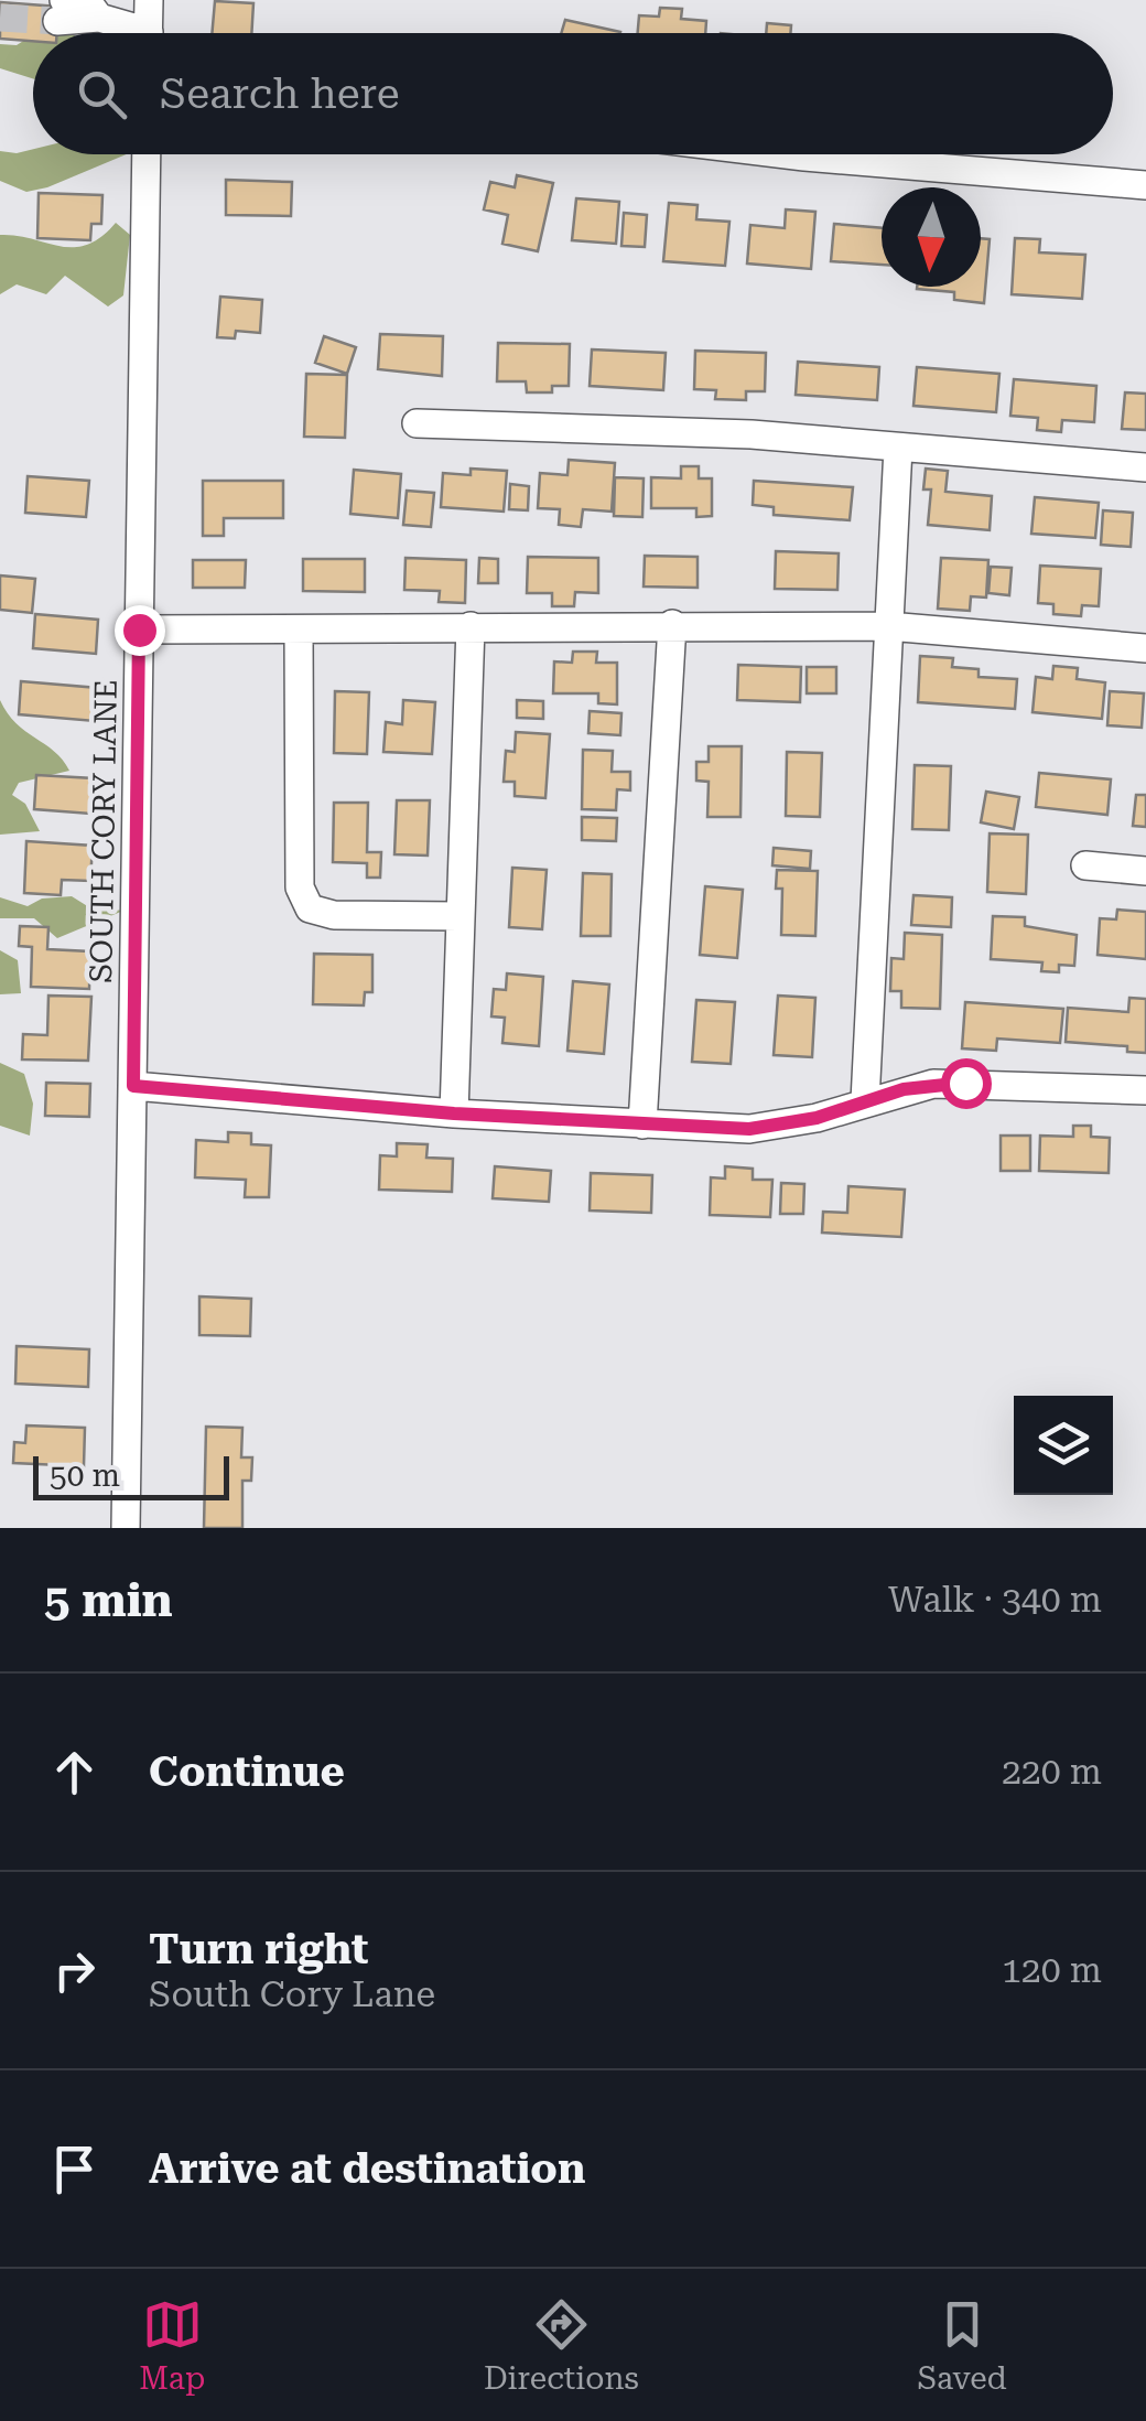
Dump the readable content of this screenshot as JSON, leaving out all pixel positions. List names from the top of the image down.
{
  "streets": {
    "street": ["SOUTH CORY LANE"]
  },
  "scale_bar": "50 m",
  "north": "bottom",
  "page": {
    "search": "Search here",
    "scale": "50 m",
    "heading": ["5 min", "Walk · 340 m"],
    "list": [
      ["Continue", "220 m"],
      ["Turn right", "South Cory Lane", "120 m"],
      "Arrive at destination"
    ],
    "nav": ["Map", "Directions", "Saved"]
  }
}
